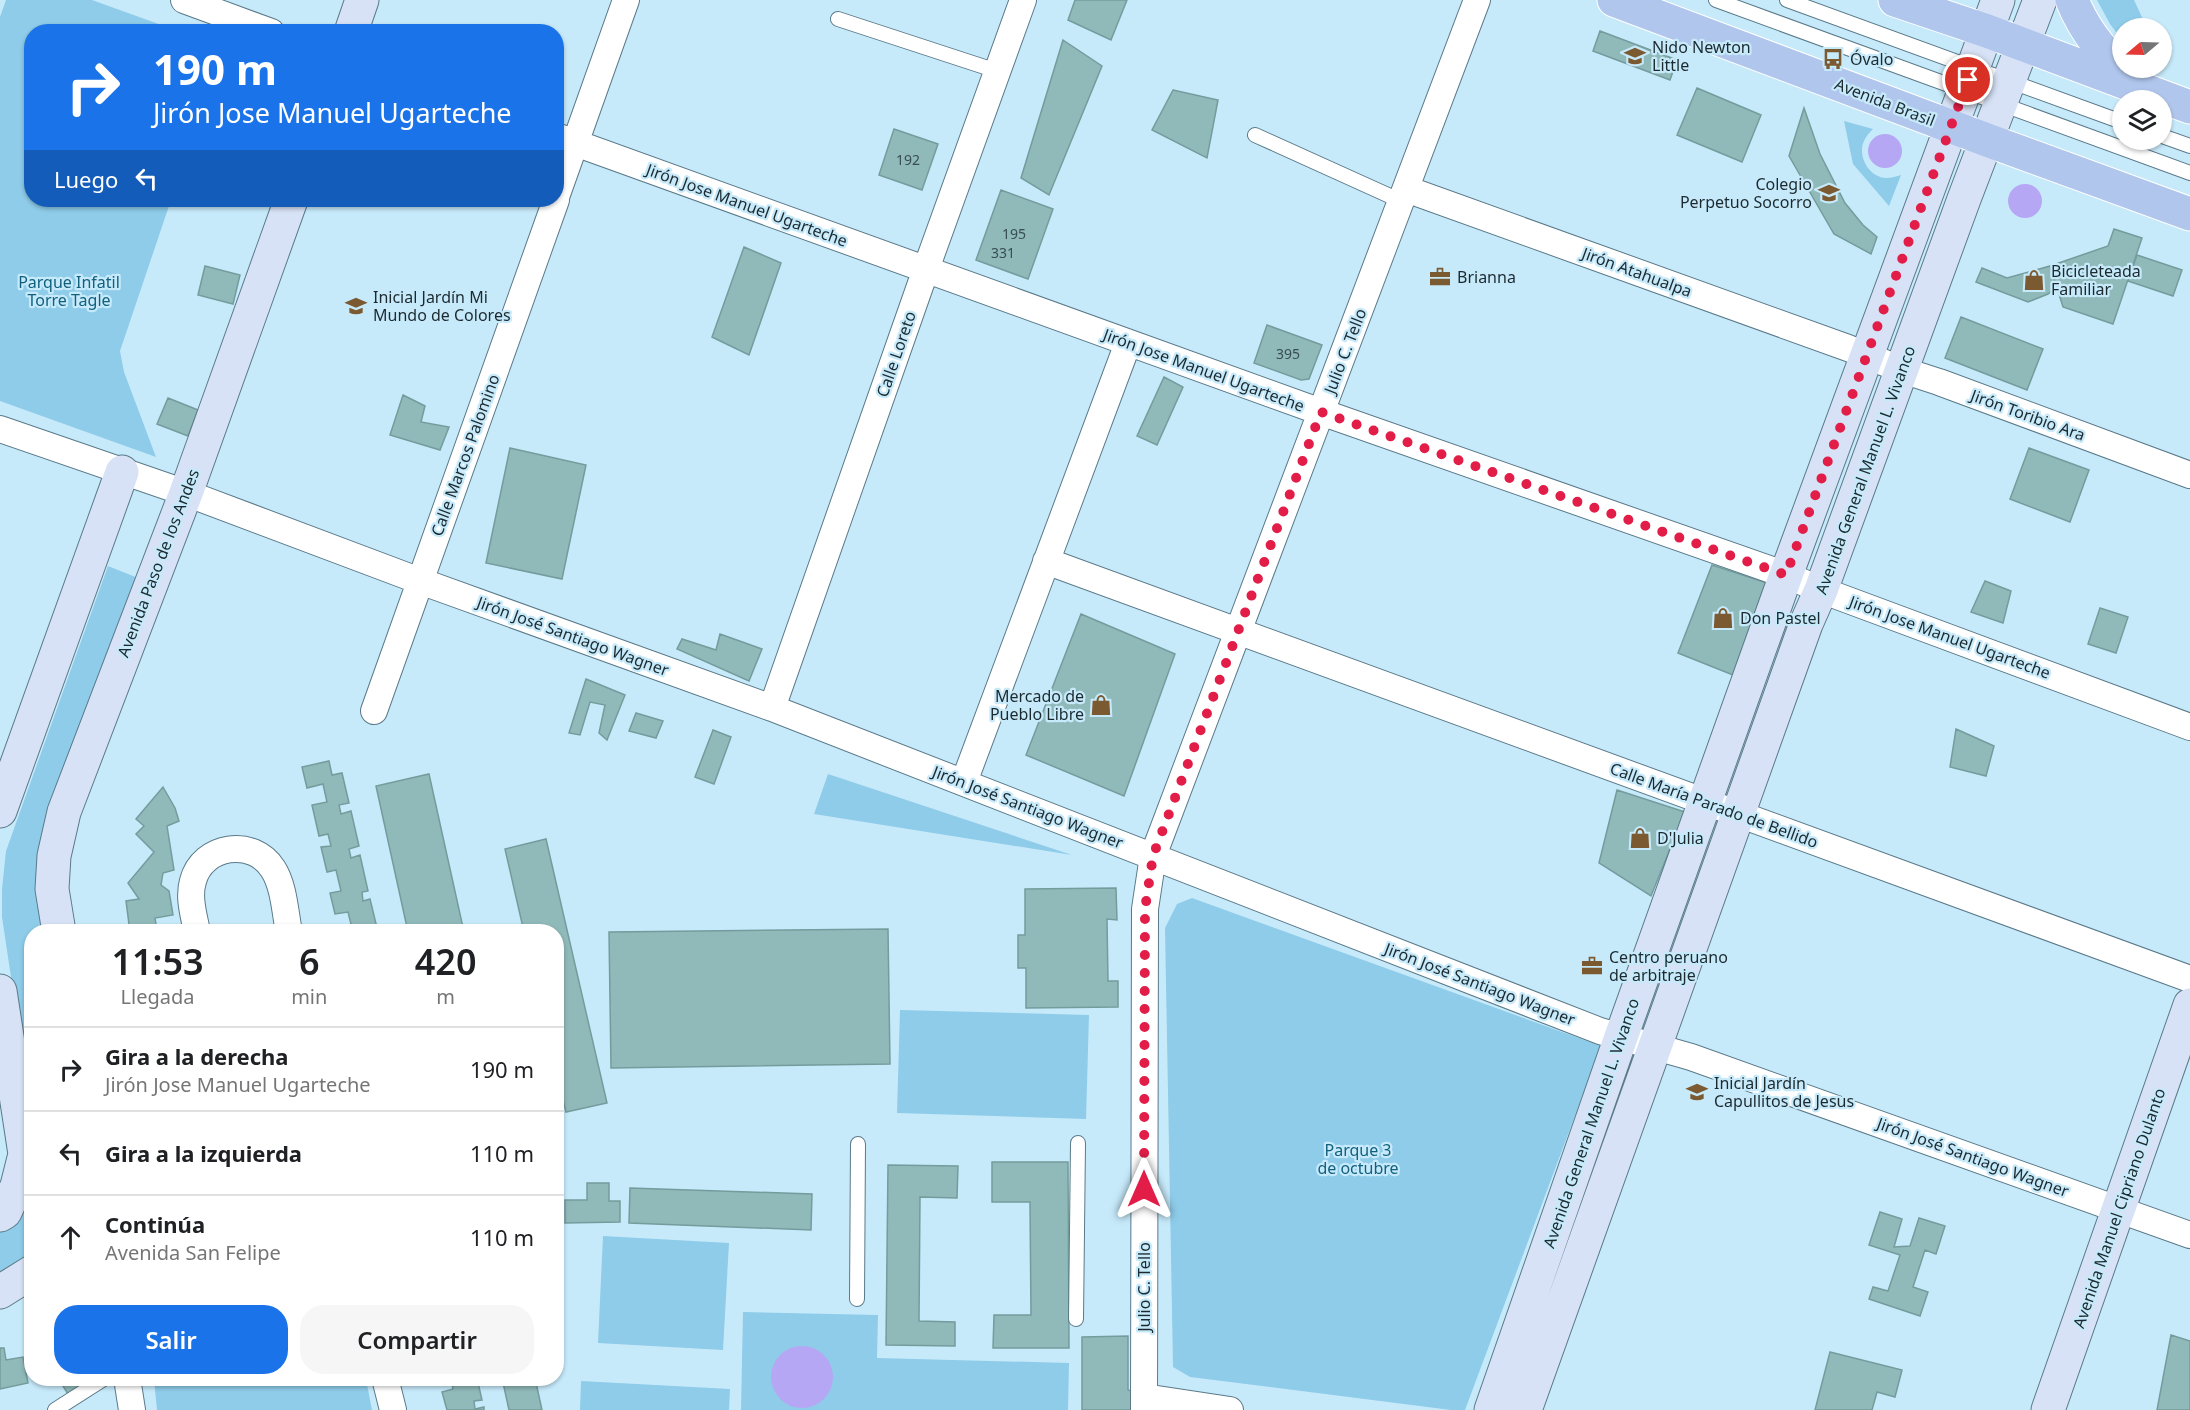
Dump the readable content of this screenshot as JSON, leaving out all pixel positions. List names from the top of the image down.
{
  "streets": {
    "main road": ["Avenida Brasil"],
    "street": [
      "Jirón Jose Manuel Ugarteche",
      "Jirón Atahualpa",
      "Julio C. Tello",
      "Calle Loreto",
      "Jirón Toribio Ara",
      "Calle Marcos Palomino",
      "Avenida General Manuel L. Vivanco",
      "Avenida Paso de los Andes",
      "Jirón José Santiago Wagner",
      "Calle María Parado de Bellido",
      "Avenida Manuel Cipriano Dulanto"
    ]
  },
  "crossings": [
    ["Avenida Brasil", "Avenida General Manuel L. Vivanco"],
    ["Jirón Jose Manuel Ugarteche", "Julio C. Tello"],
    ["Jirón Jose Manuel Ugarteche", "Calle Loreto"],
    ["Jirón Jose Manuel Ugarteche", "Calle Marcos Palomino"],
    ["Jirón Jose Manuel Ugarteche", "Avenida General Manuel L. Vivanco"],
    ["Jirón Atahualpa", "Julio C. Tello"],
    ["Jirón Atahualpa", "Jirón Toribio Ara"],
    ["Jirón Atahualpa", "Avenida General Manuel L. Vivanco"],
    ["Julio C. Tello", "Jirón José Santiago Wagner"],
    ["Julio C. Tello", "Calle María Parado de Bellido"],
    ["Calle Loreto", "Jirón José Santiago Wagner"],
    ["Jirón Toribio Ara", "Avenida General Manuel L. Vivanco"],
    ["Calle Marcos Palomino", "Jirón José Santiago Wagner"],
    ["Avenida General Manuel L. Vivanco", "Jirón José Santiago Wagner"],
    ["Avenida General Manuel L. Vivanco", "Calle María Parado de Bellido"],
    ["Avenida Paso de los Andes", "Jirón José Santiago Wagner"],
    ["Jirón José Santiago Wagner", "Avenida Manuel Cipriano Dulanto"]
  ],
  "parks": ["Parque Infatil Torre Tagle", "Parque 3 de octubre"],
  "places": {
    "school or university": [
      "Nido Newton Little",
      "Colegio Perpetuo Socorro",
      "Inicial Jardín Mi Mundo de Colores",
      "Inicial Jardín Capullitos de Jesus"
    ],
    "bus stop": ["Óvalo"],
    "office": ["Brianna", "Centro peruano de arbitraje"],
    "shop": [
      "Bicicleteada Familiar",
      "Don Pastel",
      "Mercado de Pueblo Libre",
      "D'Julia"
    ]
  },
  "house_numbers": [
    "192",
    "195",
    "331",
    "395"
  ],
  "north": "left",
  "page": {
    "turn": ["190 m", "Jirón Jose Manuel Ugarteche"],
    "then": "Luego",
    "eta": [
      "11:53",
      "Llegada",
      "6",
      "min",
      "420",
      "m"
    ],
    "list": [
      {
        "name": "Gira a la derecha",
        "note": "Jirón Jose Manuel Ugarteche",
        "value": "190 m"
      },
      {
        "name": "Gira a la izquierda",
        "value": "110 m"
      },
      {
        "name": "Continúa",
        "note": "Avenida San Felipe",
        "value": "110 m"
      }
    ],
    "buttons": ["Salir", "Compartir"]
  }
}
